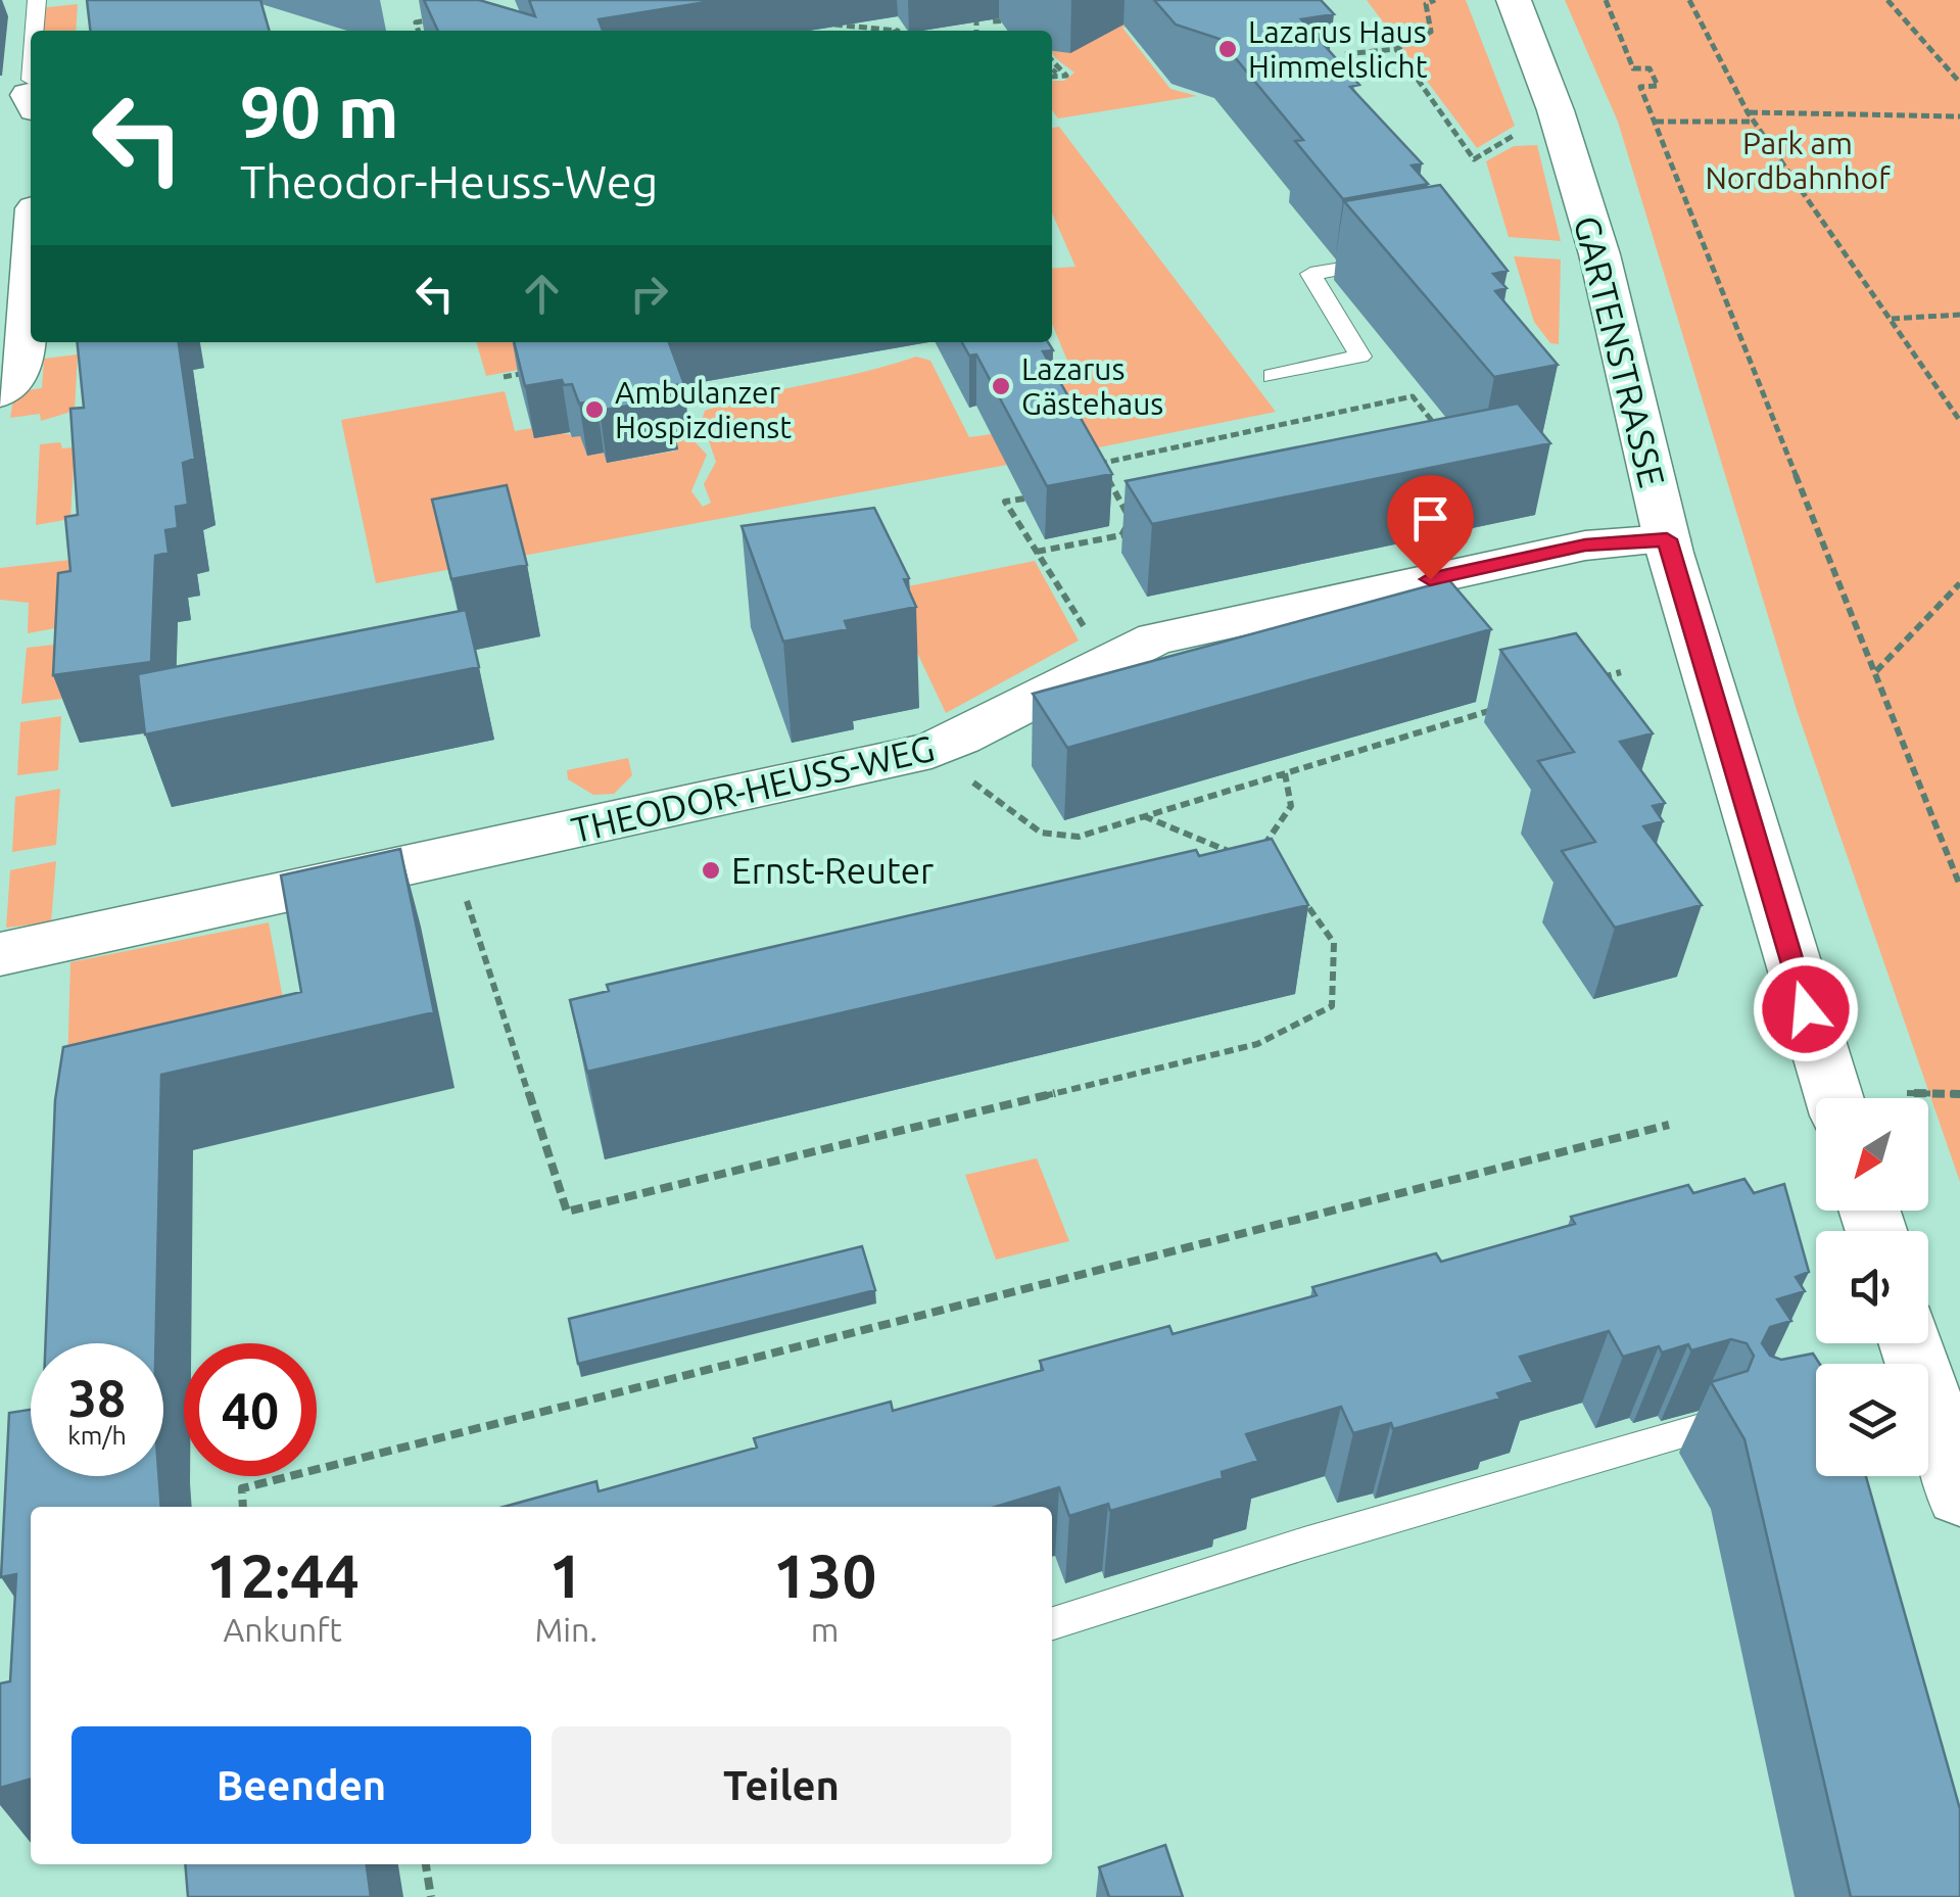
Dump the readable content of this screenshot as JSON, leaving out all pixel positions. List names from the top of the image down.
{
  "streets": {
    "street": ["GARTENSTRASSE", "THEODOR-HEUSS-WEG"]
  },
  "crossings": [
    ["GARTENSTRASSE", "THEODOR-HEUSS-WEG"]
  ],
  "parks": ["Park am Nordbahnhof"],
  "places": [
    "Lazarus Haus Himmelslicht",
    "Lazarus Gästehaus",
    "Ambulanzer Hospizdienst",
    "Ernst-Reuter"
  ],
  "north": "bottom left",
  "page": {
    "turn": ["90 m", "Theodor-Heuss-Weg"],
    "speed": "38 km/h",
    "limit": "40",
    "eta": [
      "12:44",
      "Ankunft",
      "1",
      "Min.",
      "130",
      "m"
    ],
    "buttons": ["Beenden", "Teilen"]
  }
}
